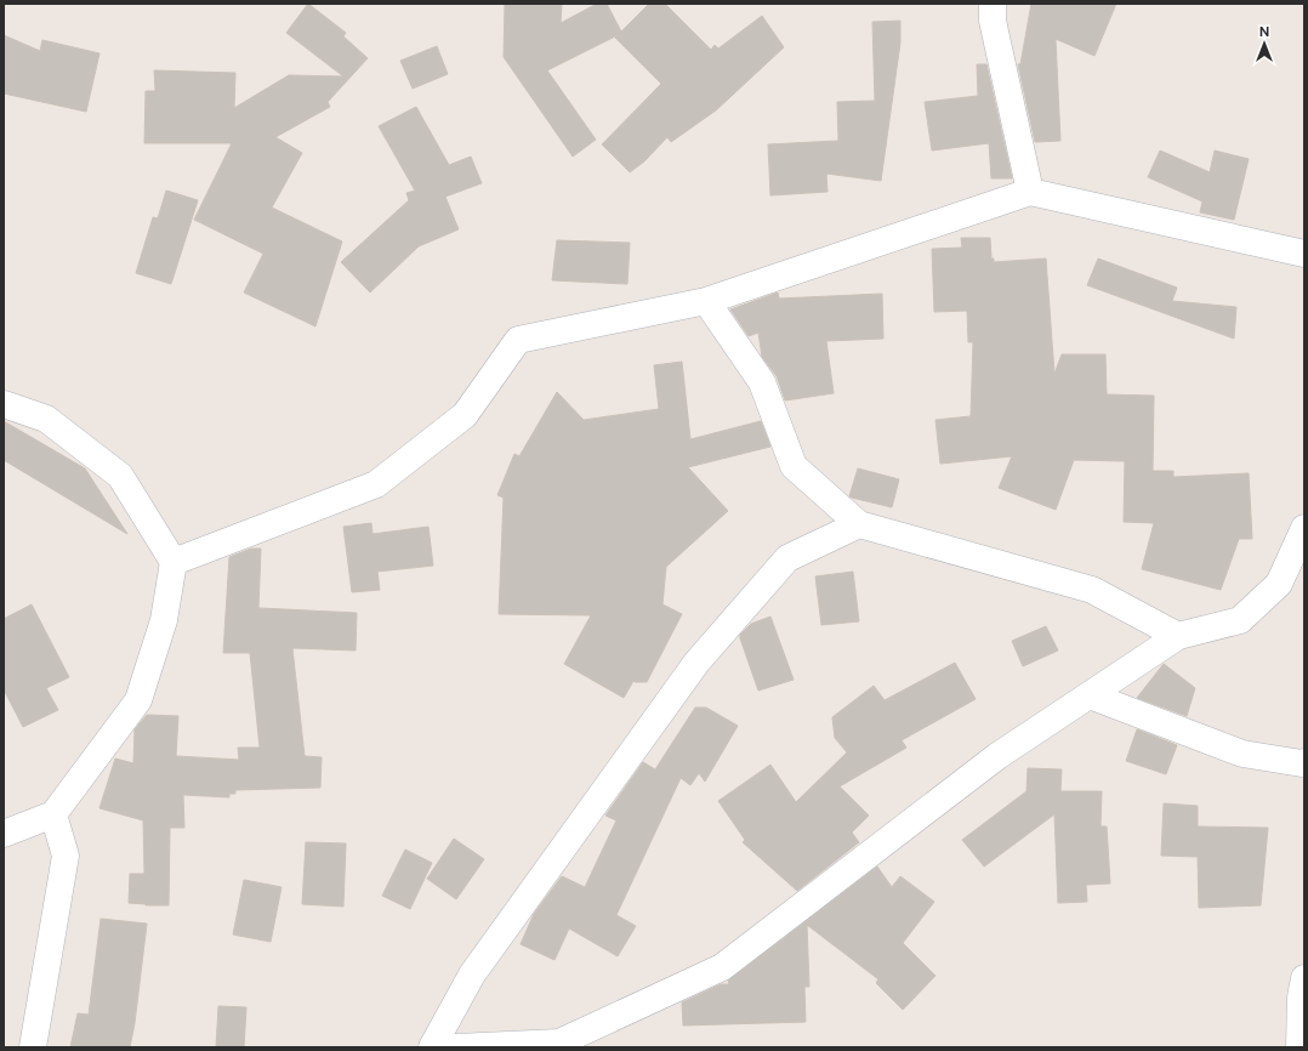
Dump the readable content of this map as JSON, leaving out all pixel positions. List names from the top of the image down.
{
  "north": "top"
}
